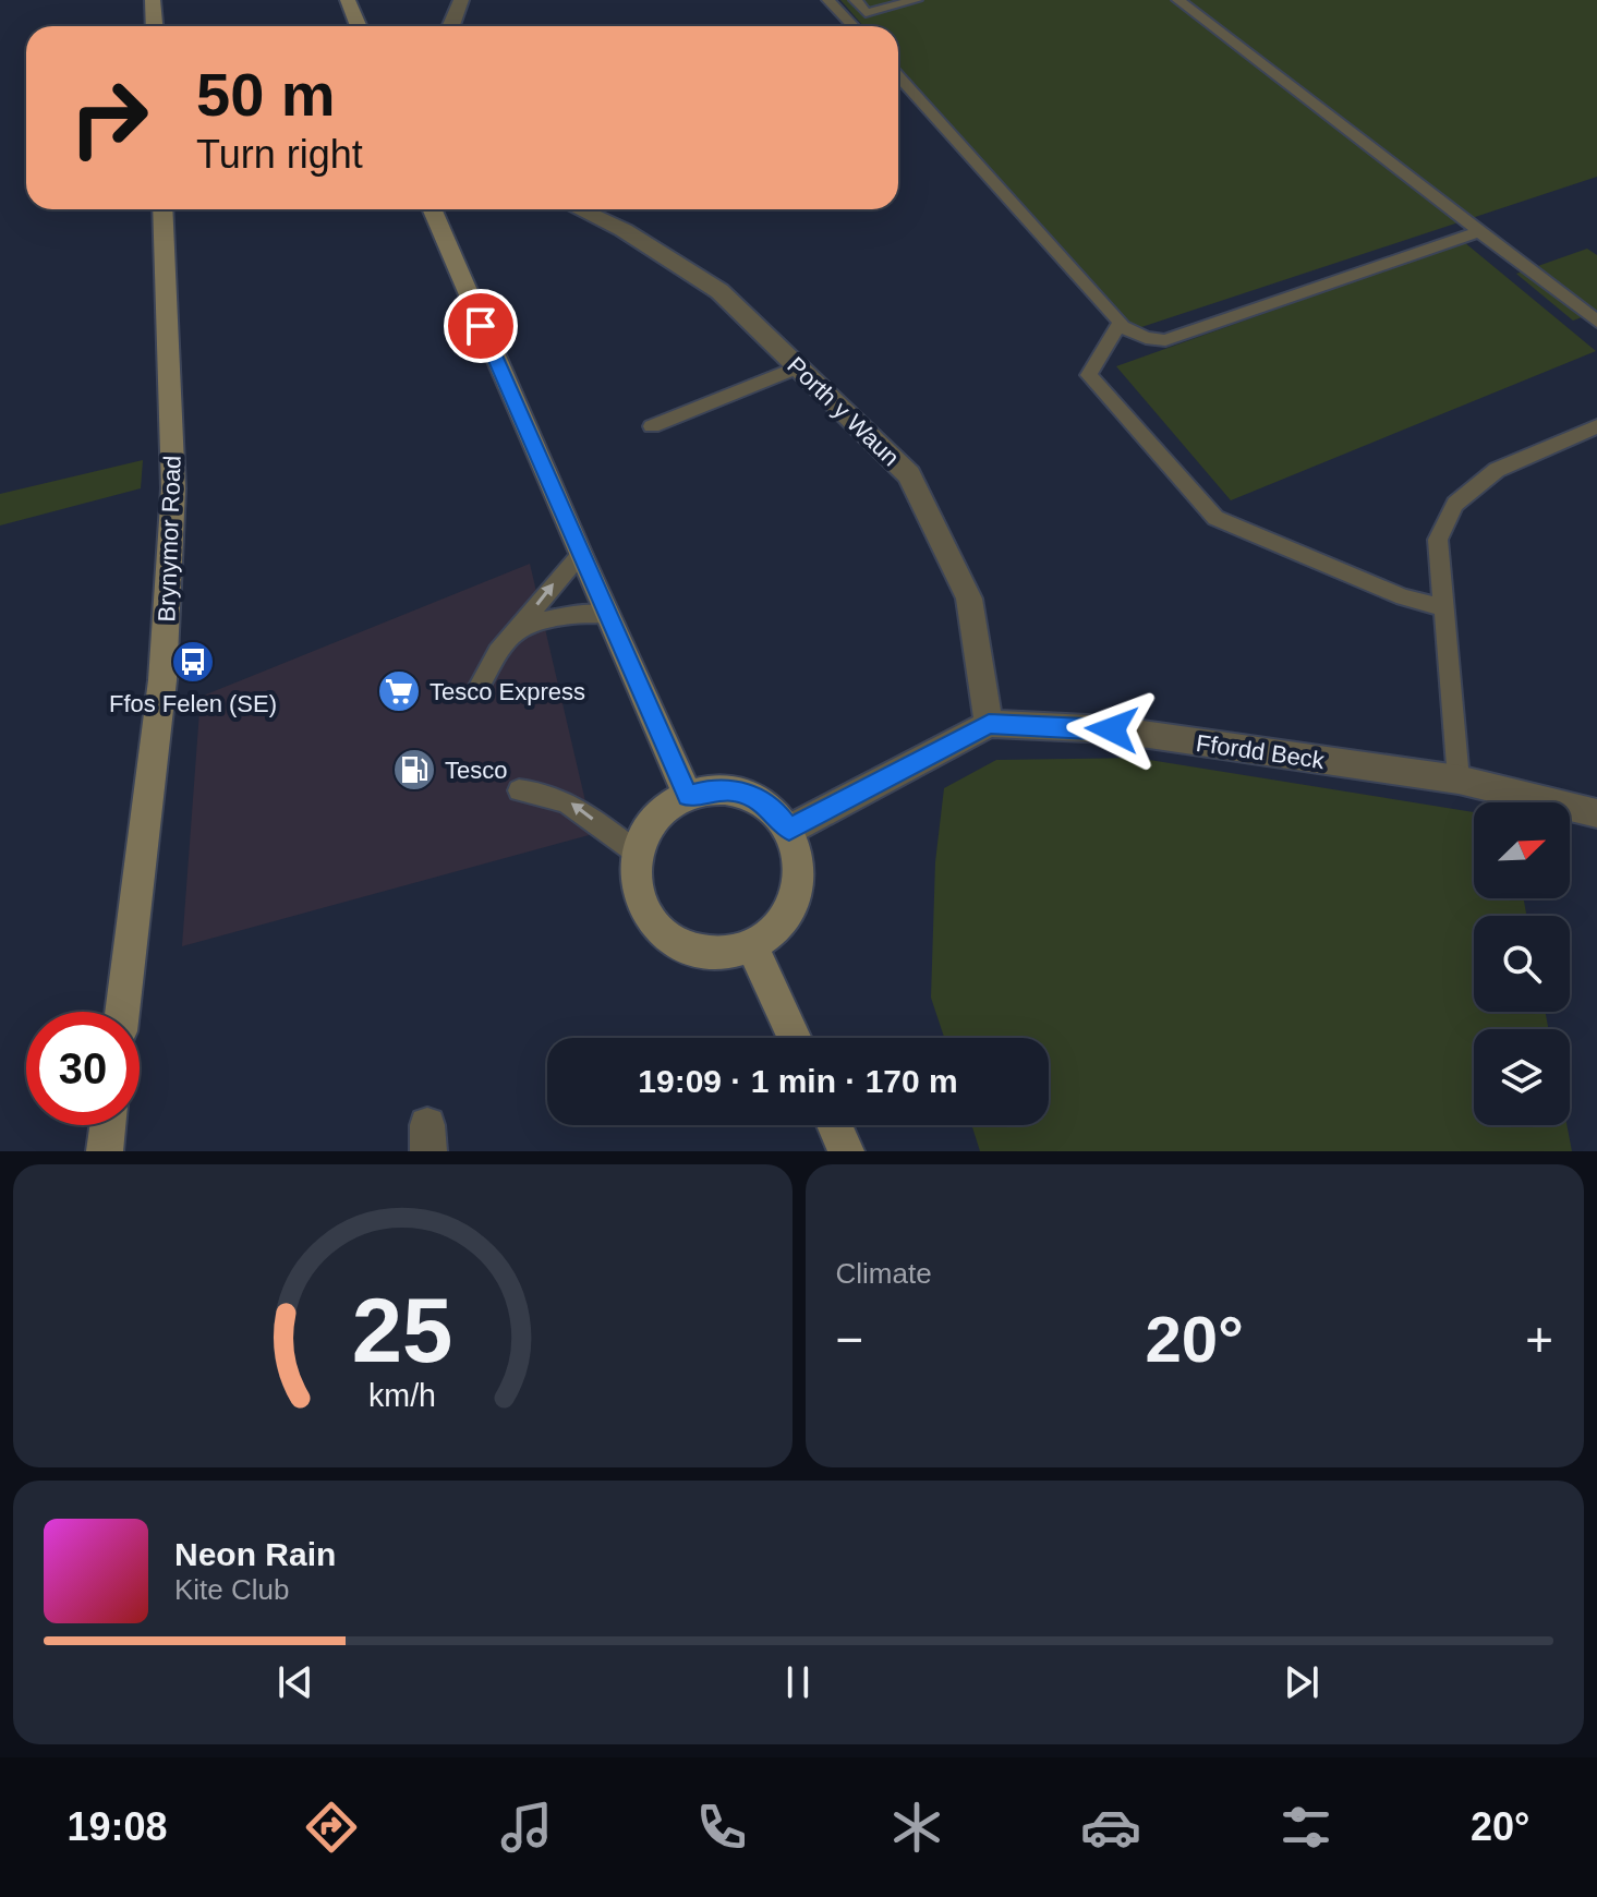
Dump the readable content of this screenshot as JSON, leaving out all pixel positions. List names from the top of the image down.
{
  "streets": {
    "main road": ["Brynymor Road"],
    "street": ["Porth y Waun", "Ffordd Beck"]
  },
  "crossings": [
    ["Porth y Waun", "Ffordd Beck"]
  ],
  "places": {
    "bus stop": ["Ffos Felen (SE)"],
    "supermarket": ["Tesco Express"],
    "fuel station": ["Tesco"]
  },
  "north": "top right",
  "page": {
    "turn": ["50 m", "Turn right"],
    "limit": "30",
    "trip": "19:09 · 1 min · 170 m",
    "tile": "Climate",
    "heat": ["−", "20°", "+"],
    "song": ["Neon Rain", "Kite Club"],
    "tabs": ["19:08", "20°"],
    "gauge": ["25", "km/h"]
  }
}
